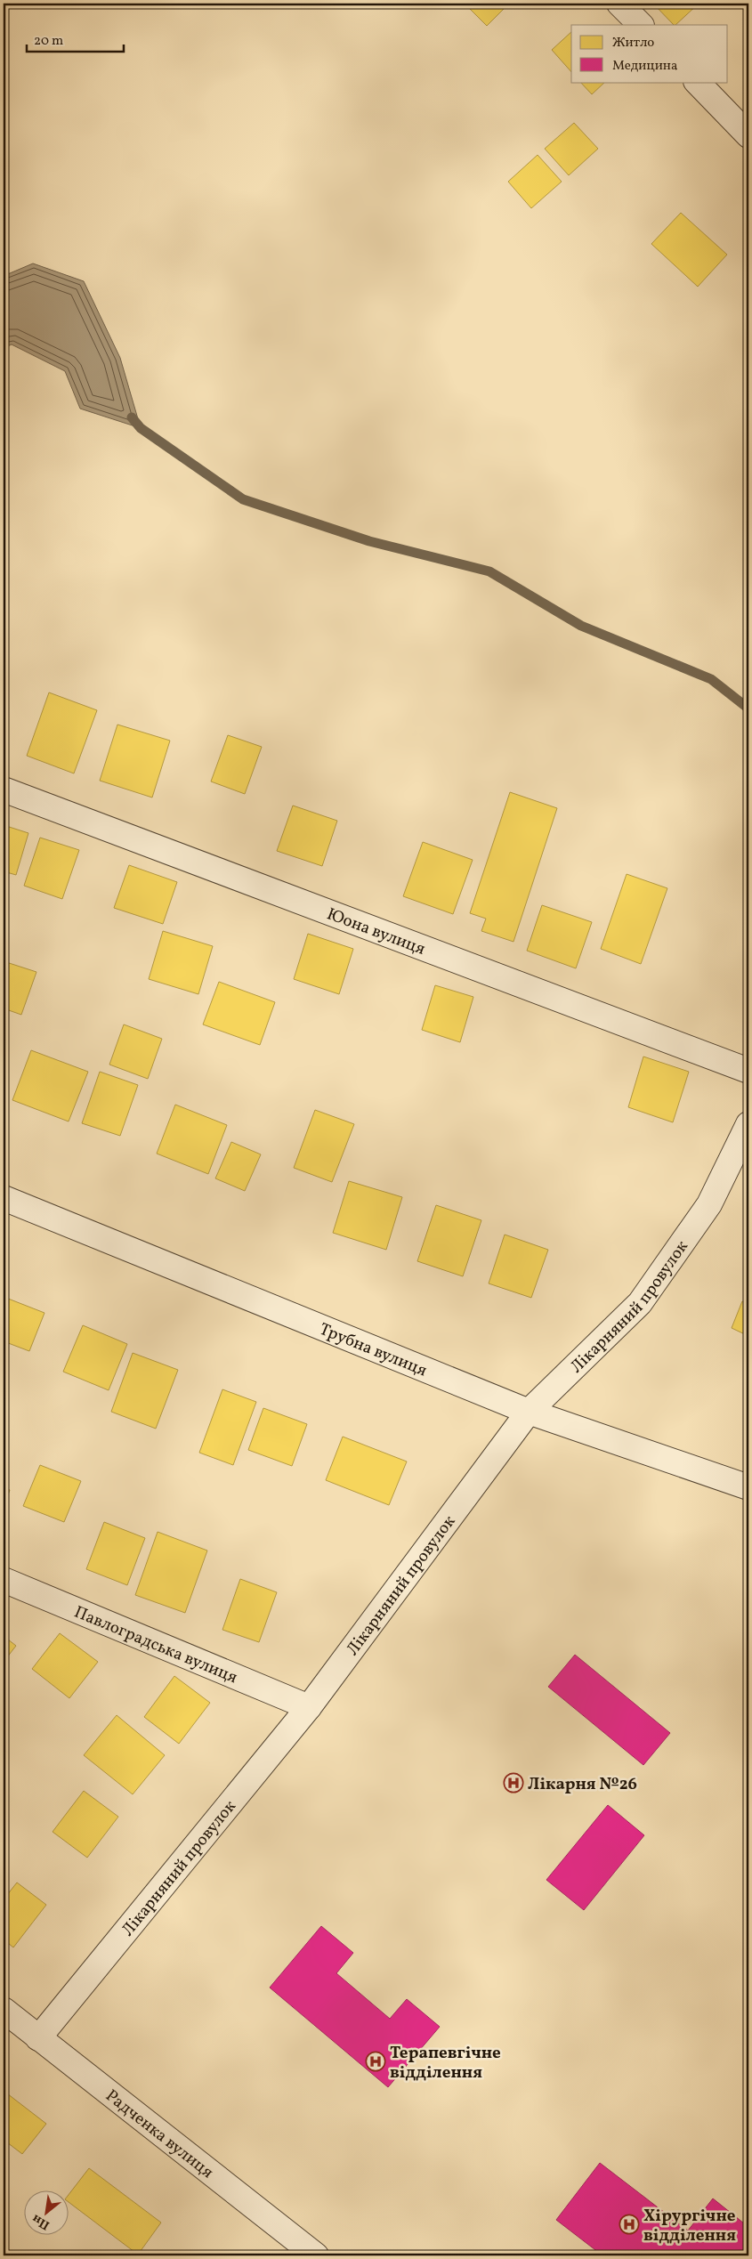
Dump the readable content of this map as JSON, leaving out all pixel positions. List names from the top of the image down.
{
  "streets": {
    "street": [
      "Юона вулиця",
      "Лікарняний провулок",
      "Трубна вулиця",
      "Павлоградська вулиця",
      "Радченка вулиця"
    ]
  },
  "crossings": [
    ["Лікарняний провулок", "Трубна вулиця"],
    ["Лікарняний провулок", "Павлоградська вулиця"],
    ["Лікарняний провулок", "Радченка вулиця"]
  ],
  "places": {
    "hospital": ["Лікарня №26", "Терапевгічне відділення", "Хірургічне відділення"]
  },
  "legend": ["Житло", "Медицина"],
  "scale_bar": "20 m",
  "north": "bottom left"
}
